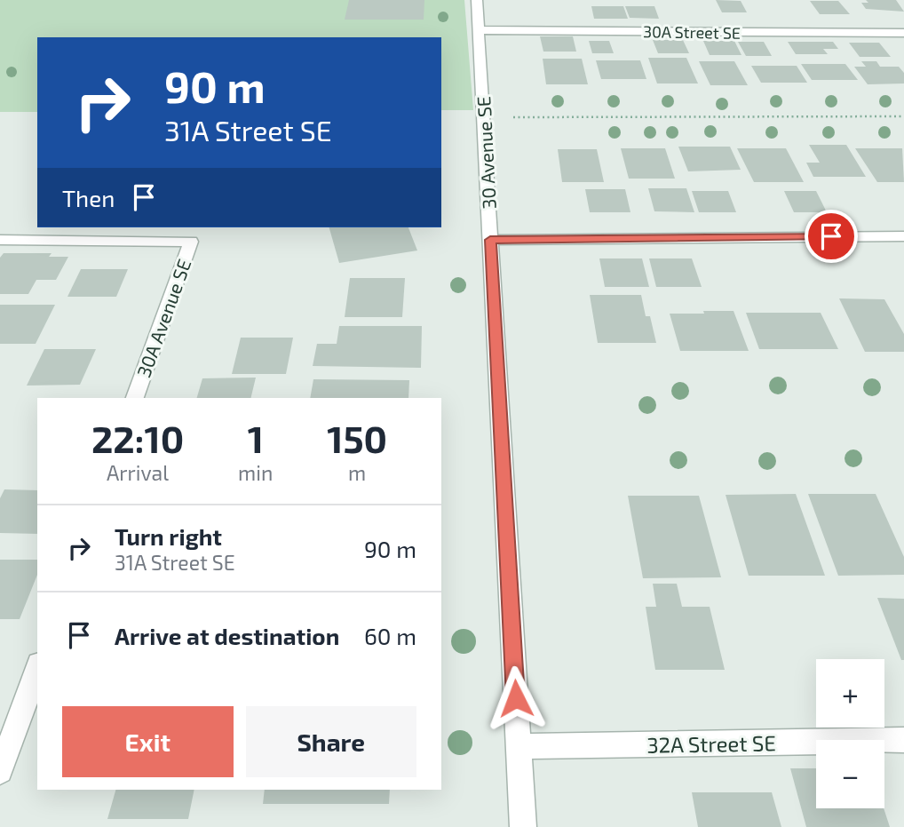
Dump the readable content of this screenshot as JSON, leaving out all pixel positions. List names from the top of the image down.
{
  "streets": {
    "street": [
      "30A Street SE",
      "30 Avenue SE",
      "30A Avenue SE",
      "32A Street SE"
    ]
  },
  "crossings": [
    ["30A Street SE", "30 Avenue SE"],
    ["30 Avenue SE", "32A Street SE"]
  ],
  "page": {
    "turn": ["90 m", "31A Street SE"],
    "then": "Then",
    "eta": [
      "22:10",
      "Arrival",
      "1",
      "min",
      "150",
      "m"
    ],
    "list": [
      {
        "name": "Turn right",
        "note": "31A Street SE",
        "value": "90 m"
      },
      {
        "name": "Arrive at destination",
        "value": "60 m"
      }
    ],
    "map_buttons": ["+", "−"],
    "buttons": ["Exit", "Share"]
  }
}
